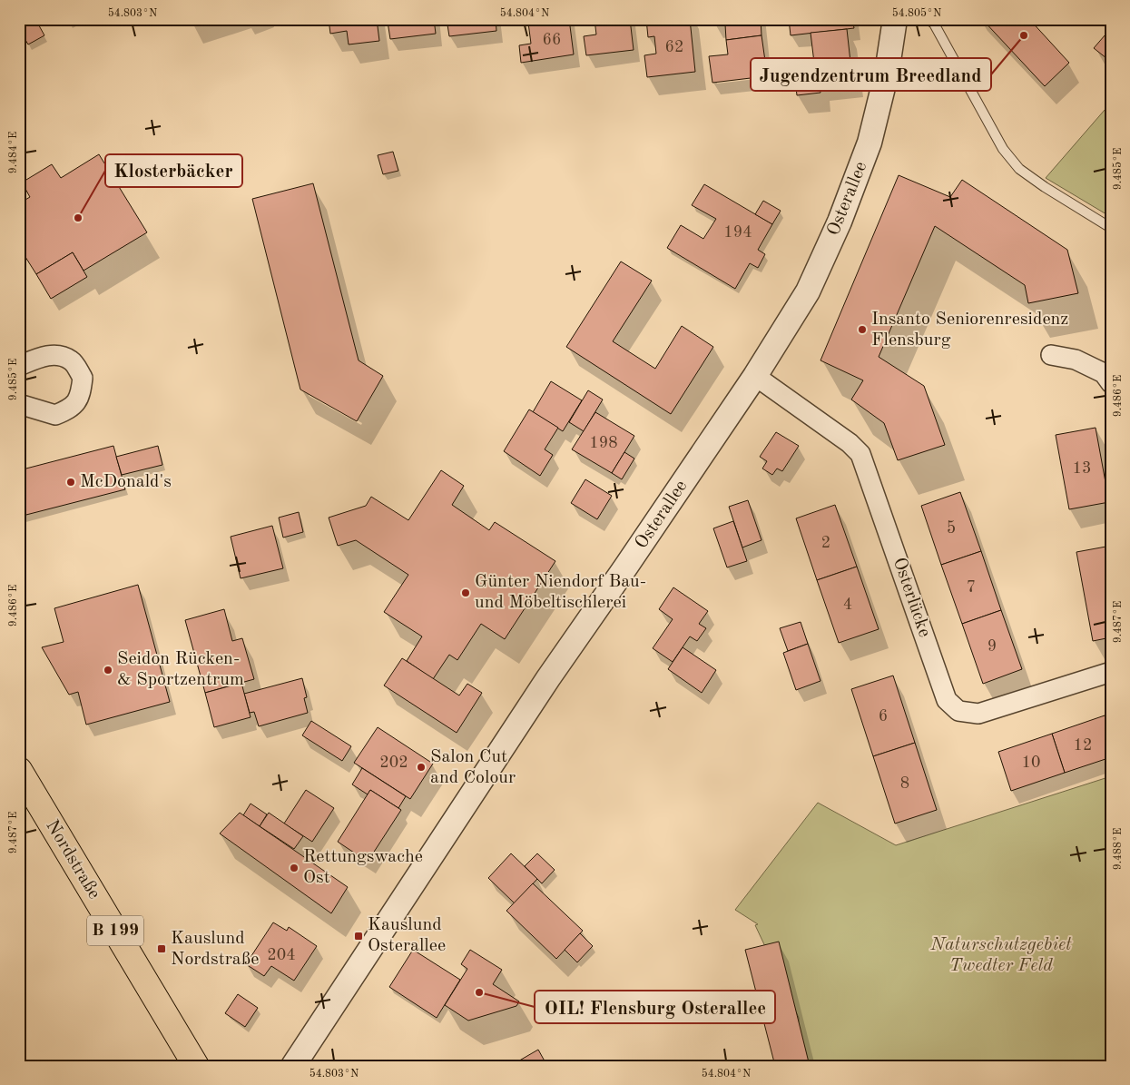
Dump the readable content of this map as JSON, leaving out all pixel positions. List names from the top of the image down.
{
  "streets": {
    "main road": ["Nordstraße", "B 199"],
    "street": ["Osterallee", "Osterlücke"]
  },
  "crossings": [
    ["Osterallee", "Osterlücke"]
  ],
  "parks": ["Naturschutzgebiet Twedter Feld"],
  "places": {
    "other": [
      "Jugendzentrum Breedland",
      "Klosterbäcker",
      "Insanto Seniorenresidenz Flensburg",
      "McDonald's",
      "Günter Niendorf Bau- und Möbeltischlerei",
      "Seidon Rücken- & Sportzentrum",
      "Salon Cut and Colour",
      "Rettungswache Ost",
      "OIL! Flensburg Osterallee"
    ],
    "transit": ["Kauslund Osterallee", "Kauslund Nordstraße"]
  },
  "house_numbers": [
    "66",
    "62",
    "194",
    "198",
    "13",
    "5",
    "2",
    "7",
    "4",
    "9",
    "6",
    "12",
    "202",
    "10",
    "8",
    "204"
  ],
  "coordinates": [
    "54.803°N",
    "54.804°N",
    "54.805°N",
    "9.484°E",
    "9.485°E",
    "9.486°E",
    "9.487°E",
    "9.488°E"
  ]
}
